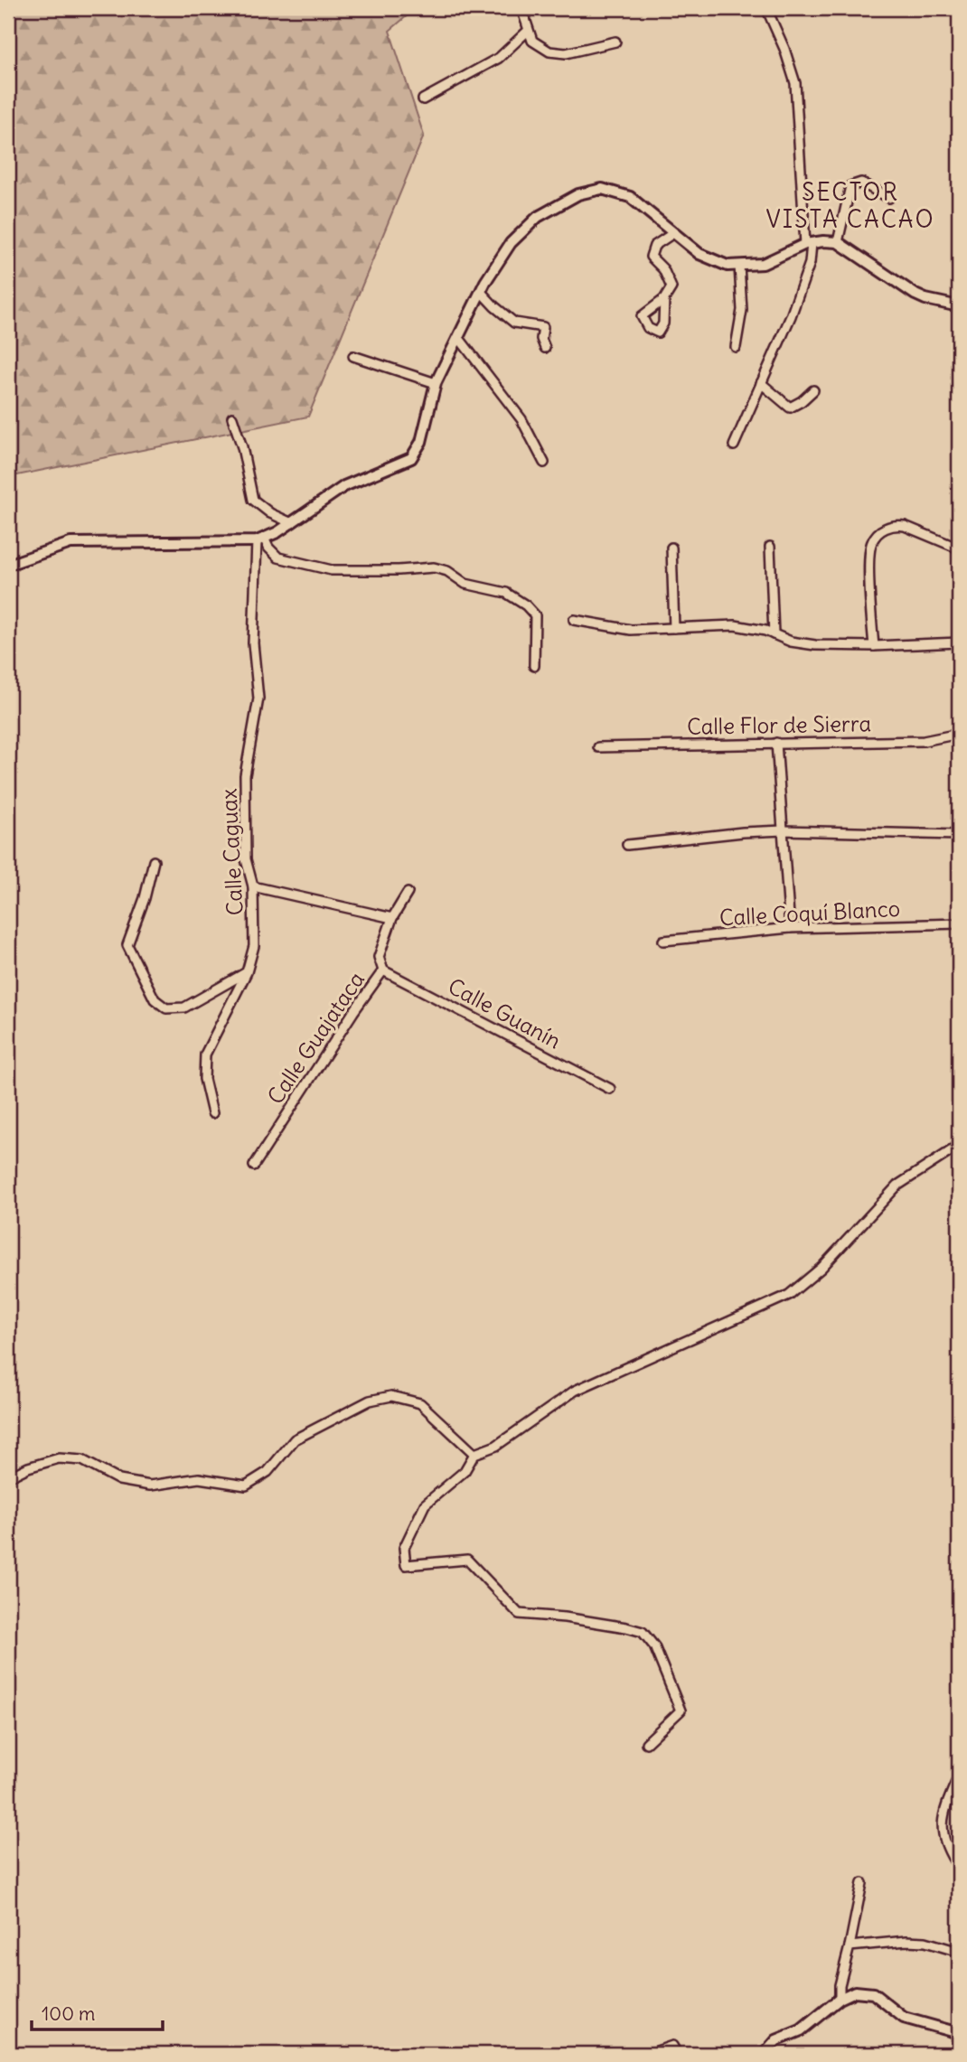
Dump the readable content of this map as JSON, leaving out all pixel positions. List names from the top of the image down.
{
  "streets": {
    "street": [
      "Calle Flor de Sierra",
      "Calle Caguax",
      "Calle Coquí Blanco",
      "Calle Guanín",
      "Calle Guajataca"
    ]
  },
  "crossings": [
    ["Calle Guanín", "Calle Guajataca"]
  ],
  "districts": ["SECTOR VISTA CACAO"],
  "scale_bar": "100 m"
}
